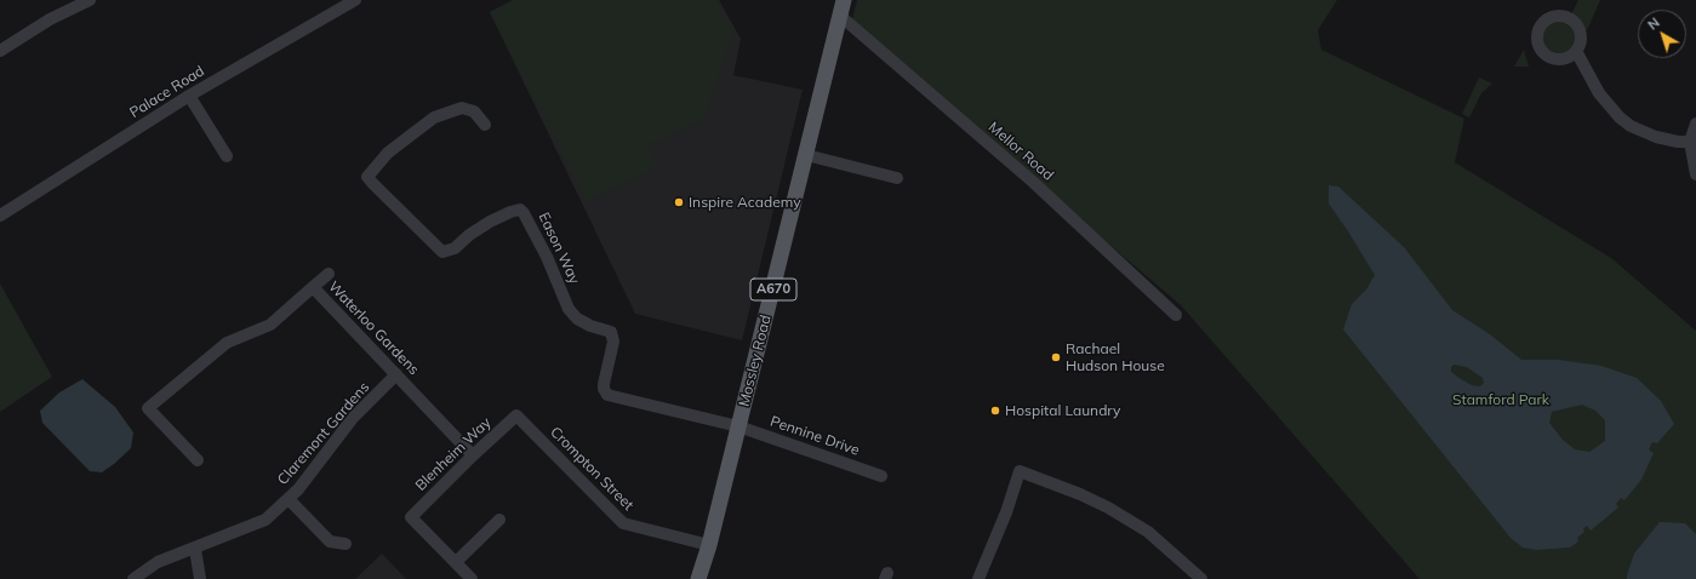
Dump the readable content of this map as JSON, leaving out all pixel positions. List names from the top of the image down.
{
  "streets": {
    "main road": ["A670", "Mossley Road"],
    "street": [
      "Palace Road",
      "Mellor Road",
      "Eason Way",
      "Waterloo Gardens",
      "Claremont Gardens",
      "Pennine Drive",
      "Blenheim Way",
      "Crompton Street"
    ]
  },
  "crossings": [
    ["Mellor Road", "Mossley Road"],
    ["Eason Way", "Mossley Road"],
    ["Eason Way", "Pennine Drive"],
    ["Waterloo Gardens", "Claremont Gardens"],
    ["Waterloo Gardens", "Blenheim Way"],
    ["Mossley Road", "Pennine Drive"],
    ["Mossley Road", "Crompton Street"],
    ["Blenheim Way", "Crompton Street"]
  ],
  "parks": ["Stamford Park"],
  "places": ["Inspire Academy", "Rachael Hudson House", "Hospital Laundry"],
  "north": "top left"
}
